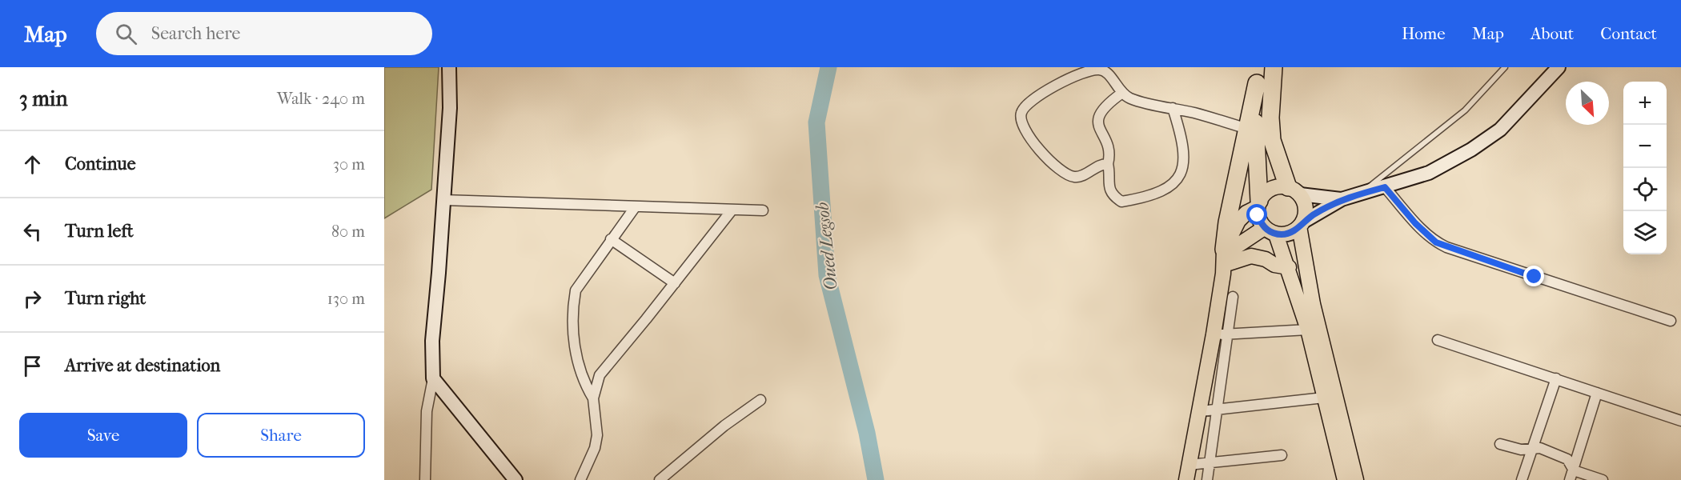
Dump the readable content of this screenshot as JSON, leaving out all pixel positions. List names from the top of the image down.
{
  "water": ["Oued Legsob"],
  "north": "bottom right",
  "page": {
    "header": "Map",
    "search": "Search here",
    "nav": [
      "Home",
      "Map",
      "About",
      "Contact"
    ],
    "heading": ["3 min", "Walk · 240 m"],
    "map_buttons": ["+", "−"],
    "list": [
      ["Continue", "30 m"],
      ["Turn left", "80 m"],
      ["Turn right", "130 m"],
      "Arrive at destination"
    ],
    "buttons": ["Save", "Share"]
  }
}
